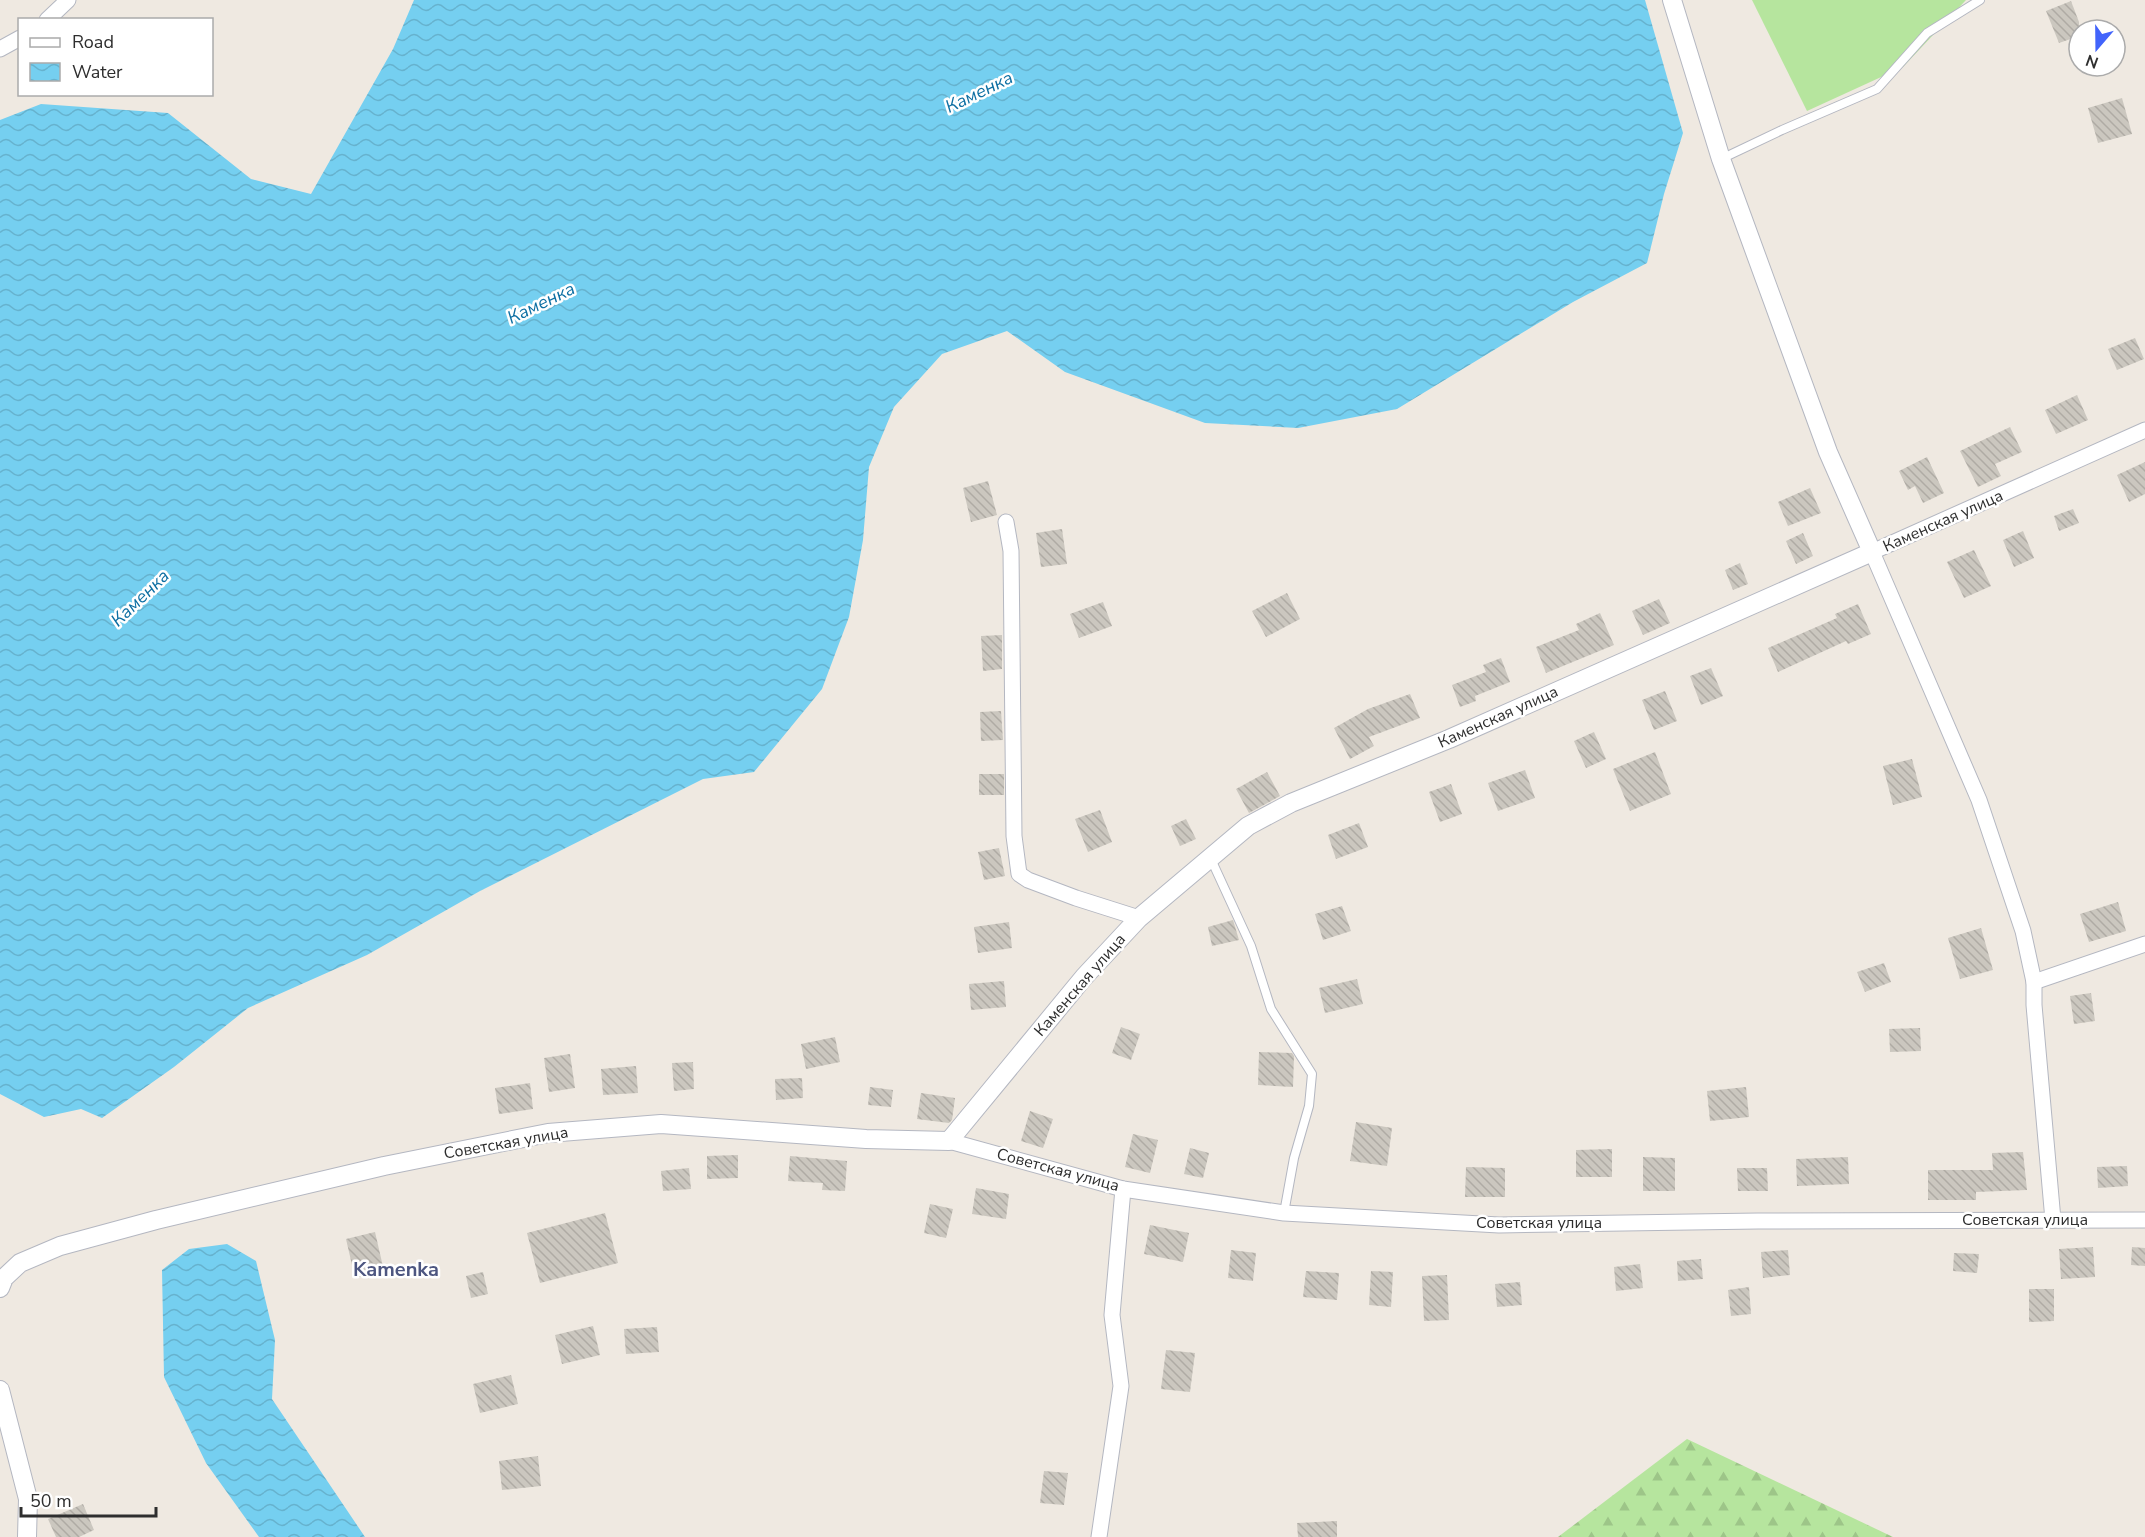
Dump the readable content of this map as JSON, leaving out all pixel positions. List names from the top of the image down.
{
  "streets": {
    "street": ["Каменская улица", "Советская улица"]
  },
  "crossings": [
    ["Каменская улица", "Советская улица"]
  ],
  "districts": ["Kamenka"],
  "water": ["Каменка"],
  "legend": ["Road", "Water"],
  "scale_bar": "50 m",
  "north": "bottom"
}
